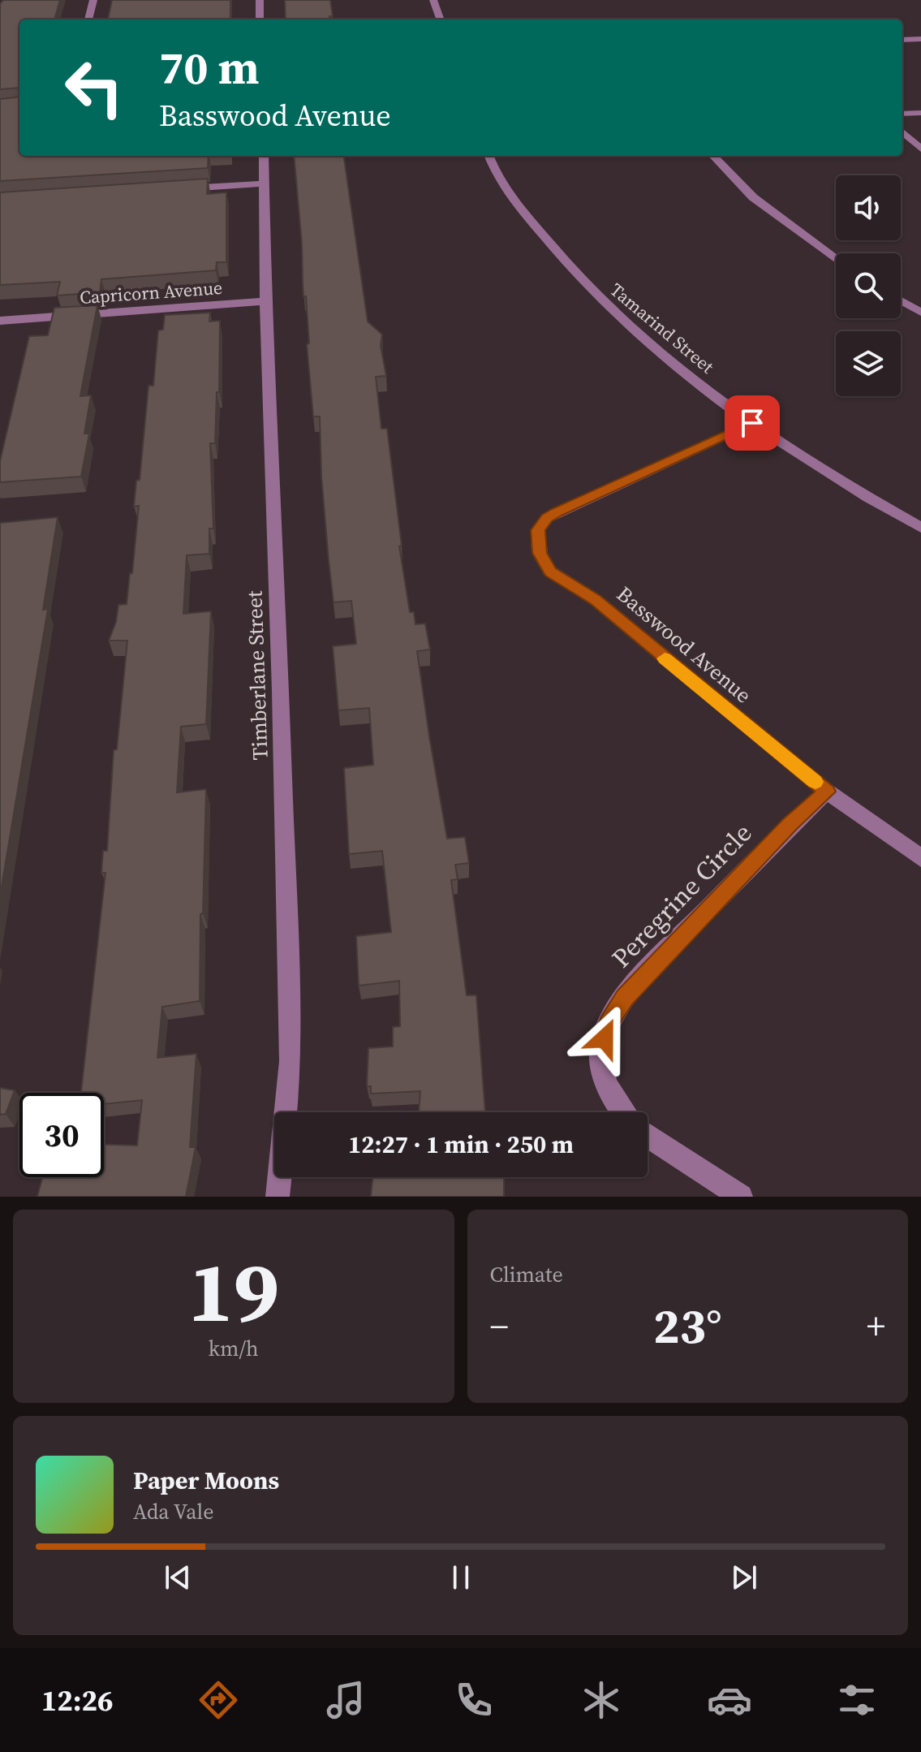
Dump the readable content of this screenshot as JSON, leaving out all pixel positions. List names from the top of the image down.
{
  "streets": {
    "street": [
      "Capricorn Avenue",
      "Tamarind Street",
      "Basswood Avenue",
      "Timberlane Street",
      "Peregrine Circle"
    ]
  },
  "crossings": [
    ["Capricorn Avenue", "Timberlane Street"],
    ["Tamarind Street", "Basswood Avenue"],
    ["Basswood Avenue", "Peregrine Circle"]
  ],
  "page": {
    "turn": ["70 m", "Basswood Avenue"],
    "limit": "30",
    "trip": "12:27 · 1 min · 250 m",
    "tile": [
      ["19", "km/h"],
      "Climate"
    ],
    "heat": ["−", "23°", "+"],
    "song": ["Paper Moons", "Ada Vale"],
    "tabs": "12:26"
  }
}
